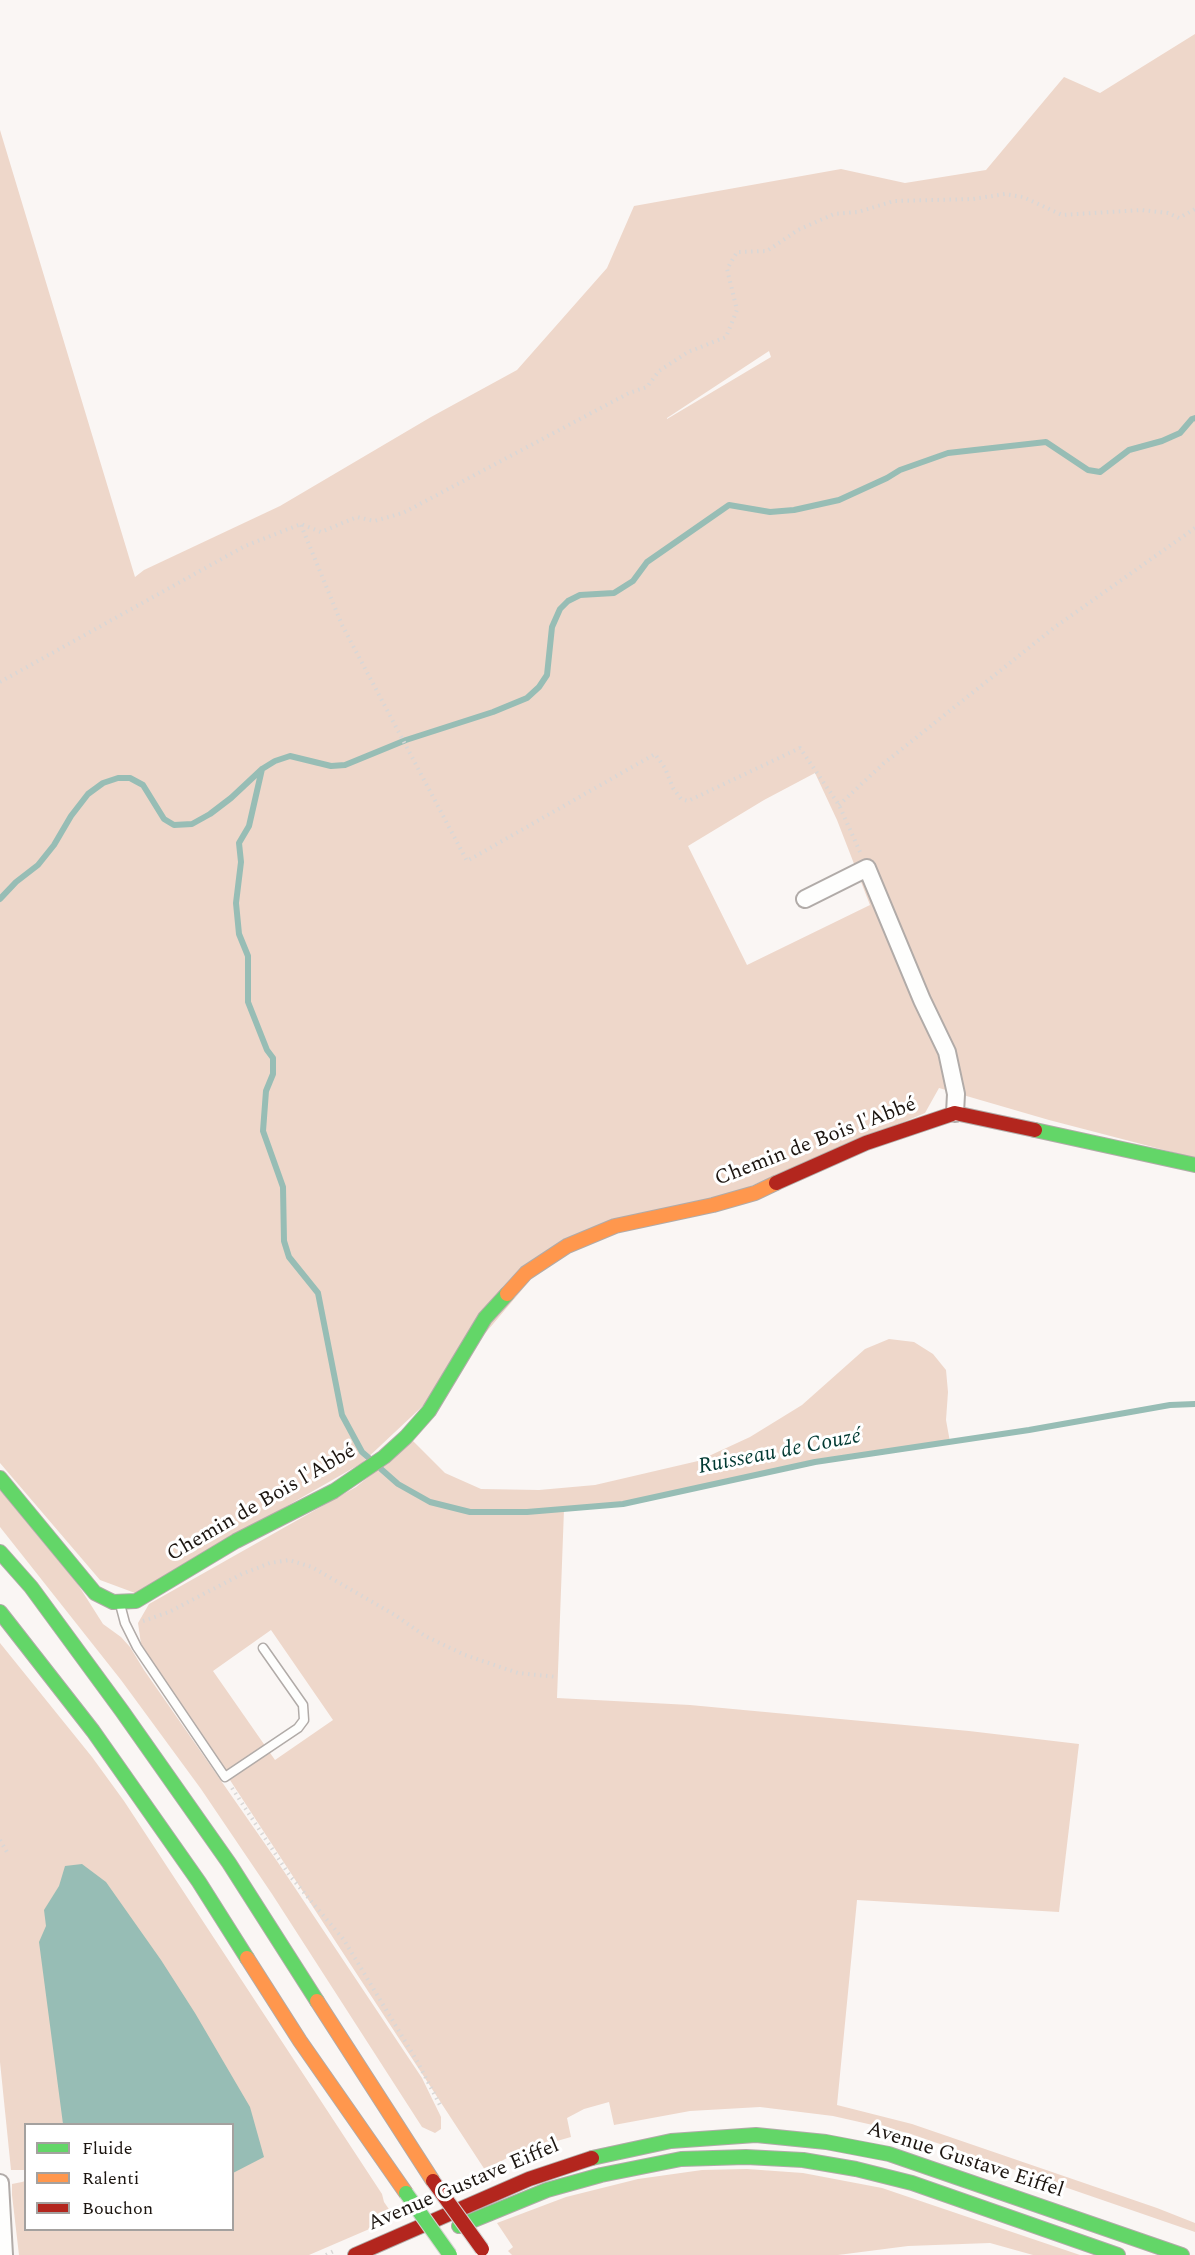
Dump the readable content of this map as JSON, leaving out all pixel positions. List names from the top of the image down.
{
  "streets": {
    "main road": ["Chemin de Bois l'Abbé", "Avenue Gustave Eiffel"]
  },
  "water": ["Ruisseau de Couzé"],
  "legend": ["Fluide", "Ralenti", "Bouchon"]
}
